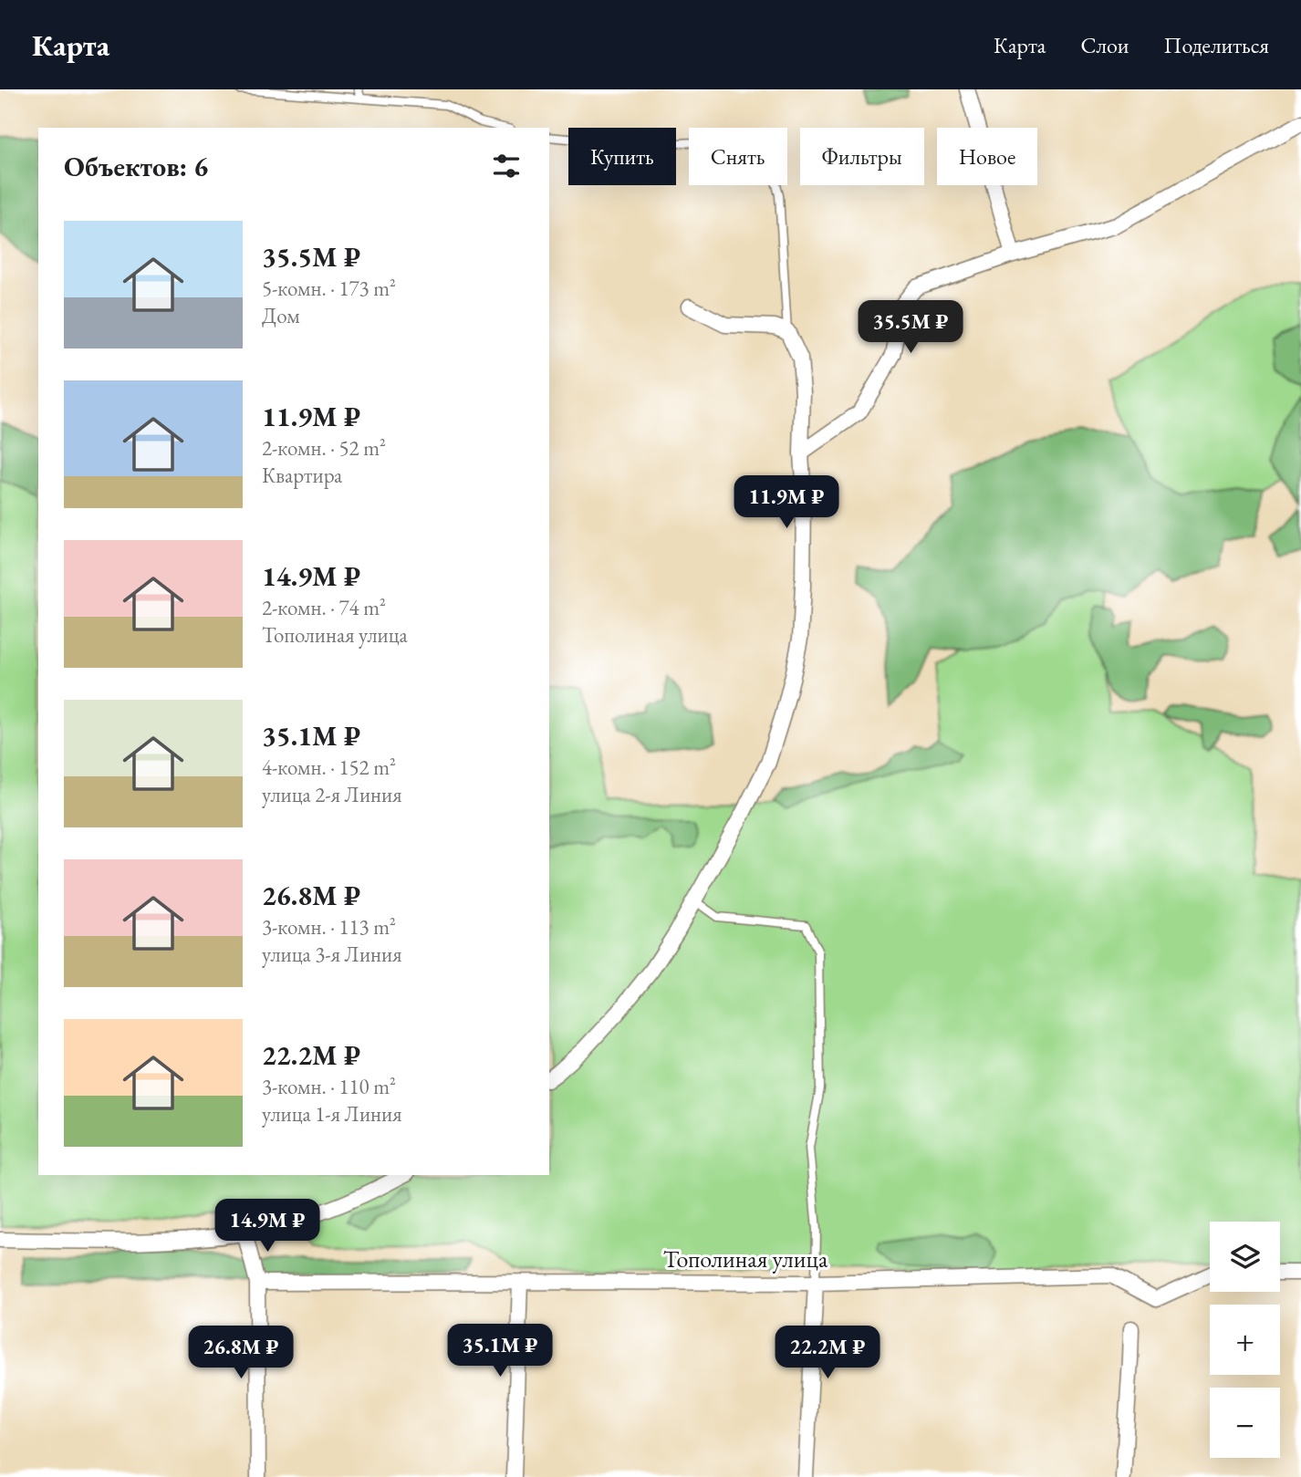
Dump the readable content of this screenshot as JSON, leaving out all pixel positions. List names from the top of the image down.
{
  "streets": {
    "street": ["Тополиная улица"]
  },
  "page": {
    "header": "Карта",
    "nav": ["Карта", "Слои", "Поделиться"],
    "chip": [
      "Купить",
      "Снять",
      "Фильтры",
      "Новое"
    ],
    "heading": "Объектов: 6",
    "list": [
      {
        "name": "35.5M ₽",
        "note": "5-комн. · 173 m² · Дом"
      },
      {
        "name": "11.9M ₽",
        "note": "2-комн. · 52 m² · Квартира"
      },
      {
        "name": "14.9M ₽",
        "note": "2-комн. · 74 m² · Тополиная улица"
      },
      {
        "name": "35.1M ₽",
        "note": "4-комн. · 152 m² · улица 2-я Линия"
      },
      {
        "name": "26.8M ₽",
        "note": "3-комн. · 113 m² · улица 3-я Линия"
      },
      {
        "name": "22.2M ₽",
        "note": "3-комн. · 110 m² · улица 1-я Линия"
      }
    ],
    "price": [
      "35.5M ₽",
      "11.9M ₽",
      "14.9M ₽",
      "35.1M ₽",
      "26.8M ₽",
      "22.2M ₽"
    ],
    "map_buttons": ["+", "−"]
  }
}
